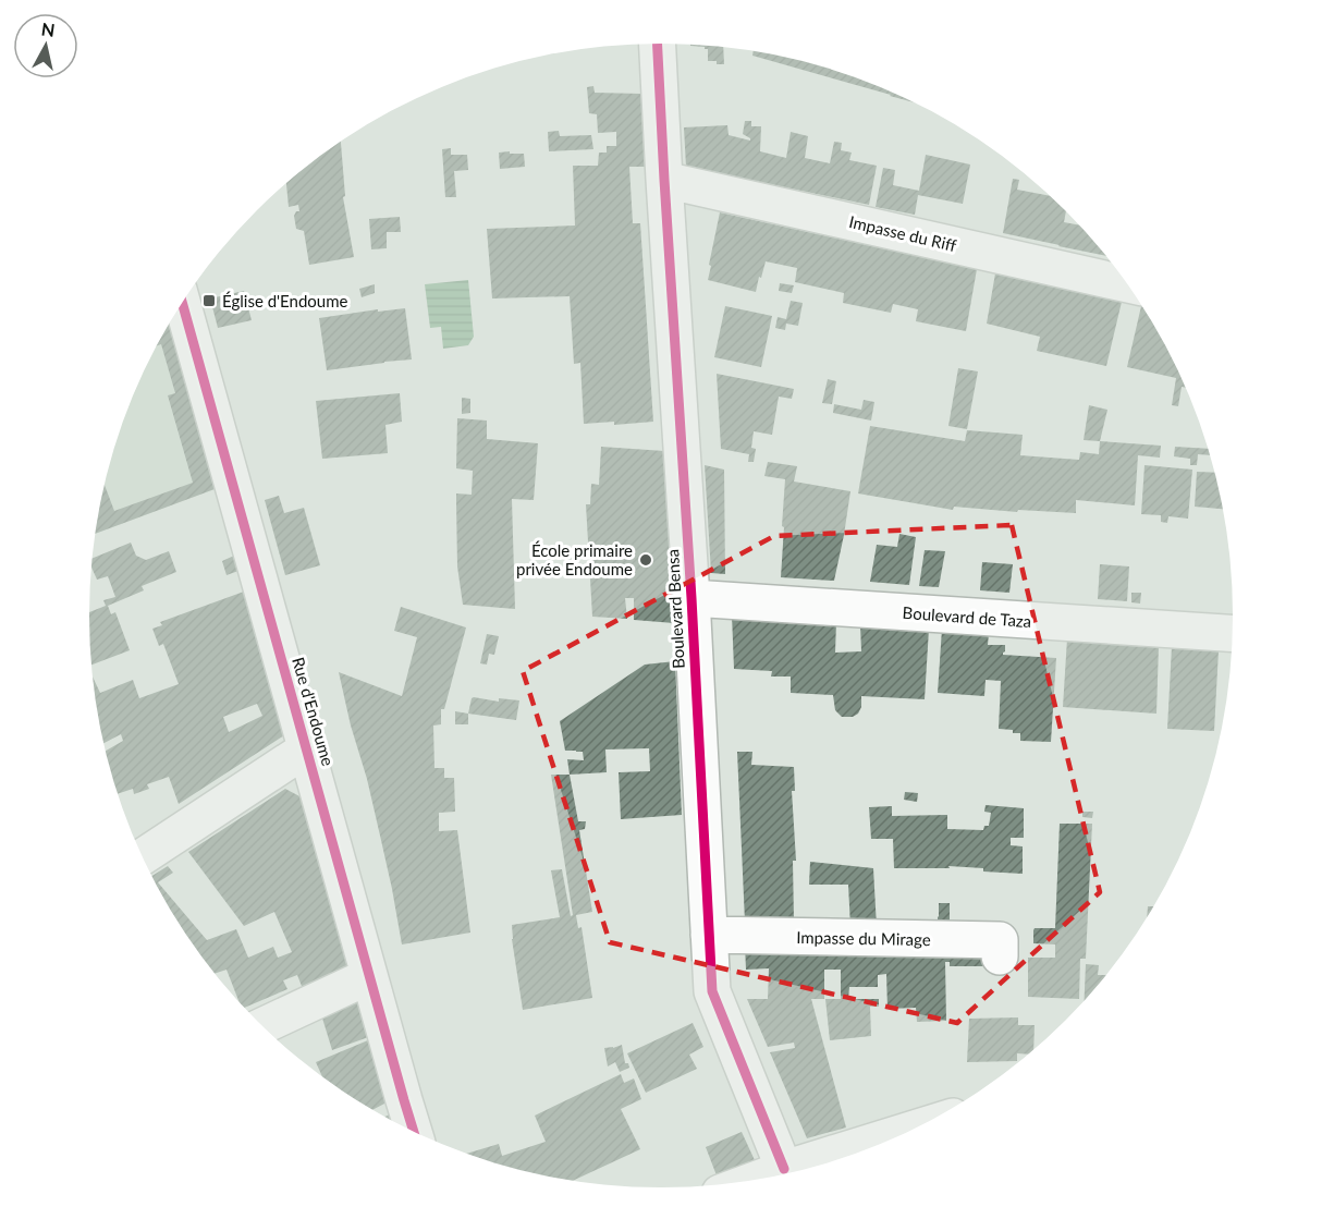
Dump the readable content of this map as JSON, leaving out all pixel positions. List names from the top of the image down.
{
  "streets": {
    "street": [
      "Impasse du Riff",
      "Boulevard Bensa",
      "Boulevard de Taza",
      "Rue d'Endoume",
      "Impasse du Mirage"
    ]
  },
  "crossings": [
    ["Impasse du Riff", "Boulevard Bensa"],
    ["Boulevard Bensa", "Boulevard de Taza"],
    ["Boulevard Bensa", "Impasse du Mirage"]
  ],
  "places": {
    "transit": ["Église d'Endoume"],
    "other": ["École primaire privée Endoume"]
  },
  "north": "top"
}
